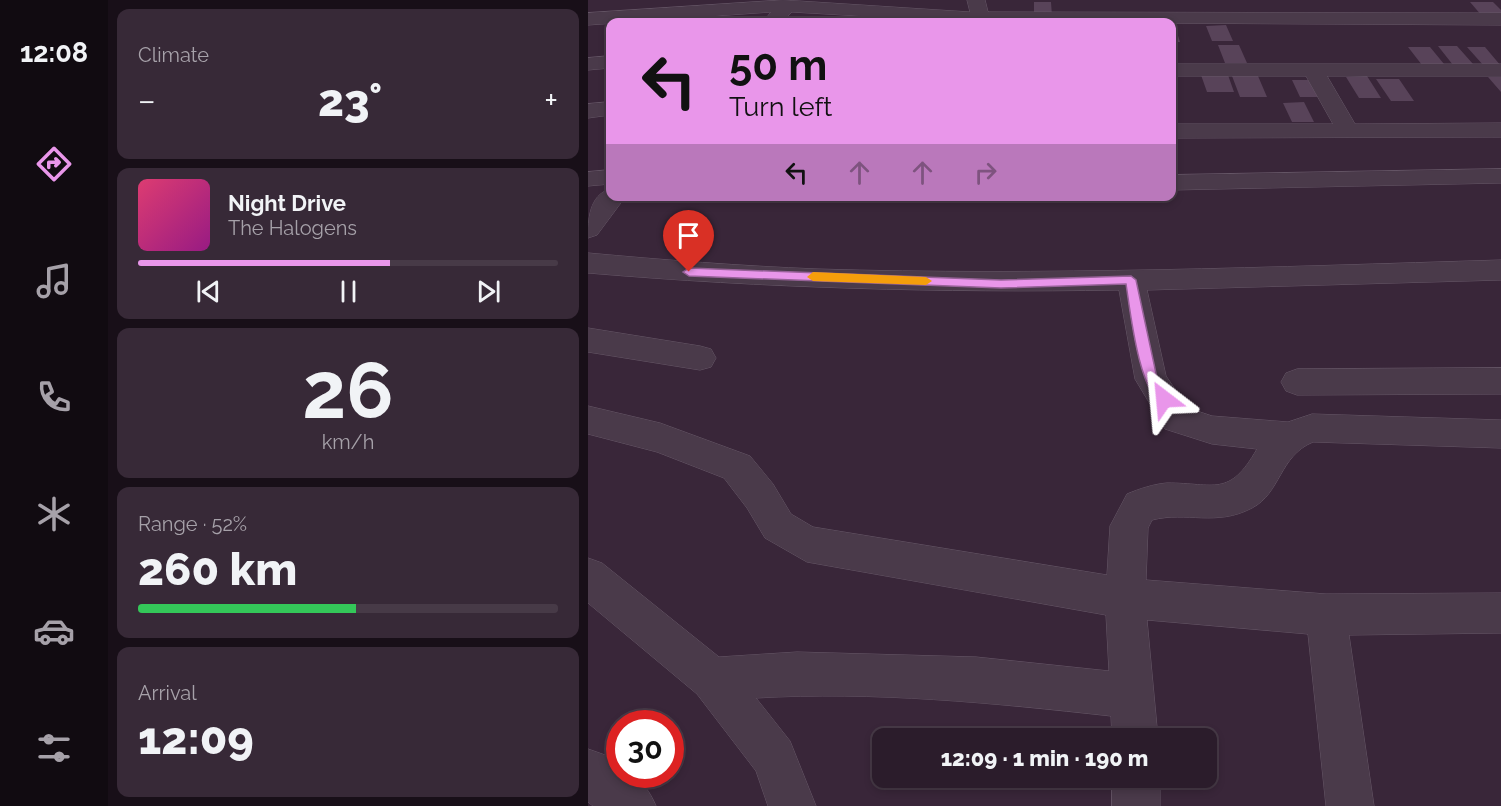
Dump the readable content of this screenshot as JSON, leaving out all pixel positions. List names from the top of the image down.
{
  "page": {
    "tabs": "12:08",
    "tile": [
      "Climate",
      ["26", "km/h"],
      ["Range · 52%", "260 km"],
      ["Arrival", "12:09"]
    ],
    "turn": ["50 m", "Turn left"],
    "heat": ["−", "23°", "+"],
    "song": ["Night Drive", "The Halogens"],
    "limit": "30",
    "trip": "12:09 · 1 min · 190 m"
  }
}
